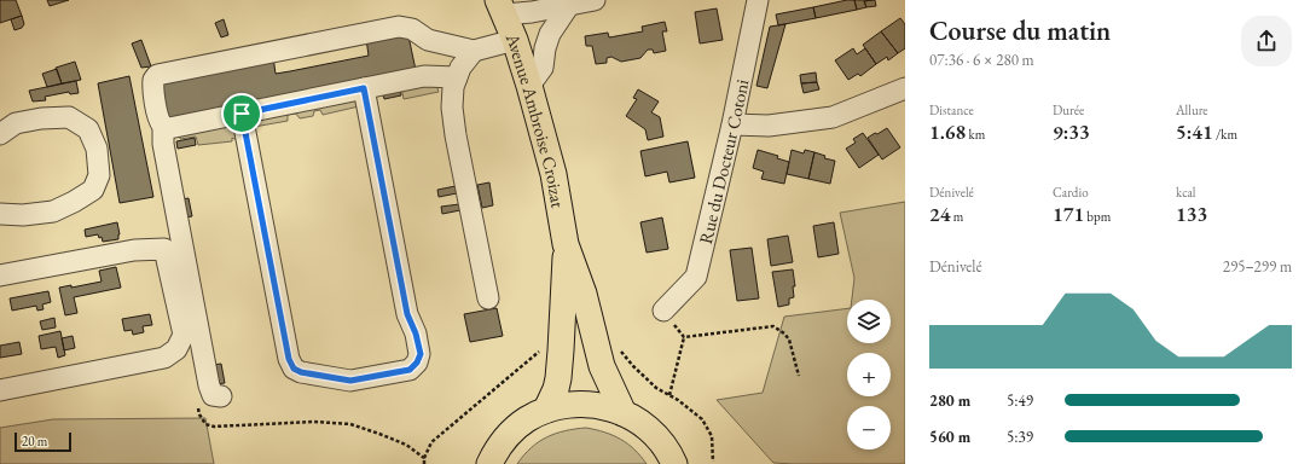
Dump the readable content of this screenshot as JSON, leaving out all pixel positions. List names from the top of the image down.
{
  "streets": {
    "main road": ["Avenue Ambroise Croizat"],
    "street": ["Rue du Docteur Cotoni"]
  },
  "scale_bar": "20 m",
  "page": {
    "heading": ["Course du matin", "07:36 · 6 × 280 m"],
    "stats": [
      ["Distance", "1.68 km"],
      ["Durée", "9:33"],
      ["Allure", "5:41 /km"],
      ["Dénivelé", "24 m"],
      ["Cardio", "171 bpm"],
      ["kcal", "133"]
    ],
    "chart": ["Dénivelé", "295–299 m"],
    "map_buttons": ["+", "−"],
    "list": [
      {
        "name": "280 m",
        "note": "5:49"
      },
      {
        "name": "560 m",
        "note": "5:39"
      }
    ],
    "scale": "20 m"
  }
}
